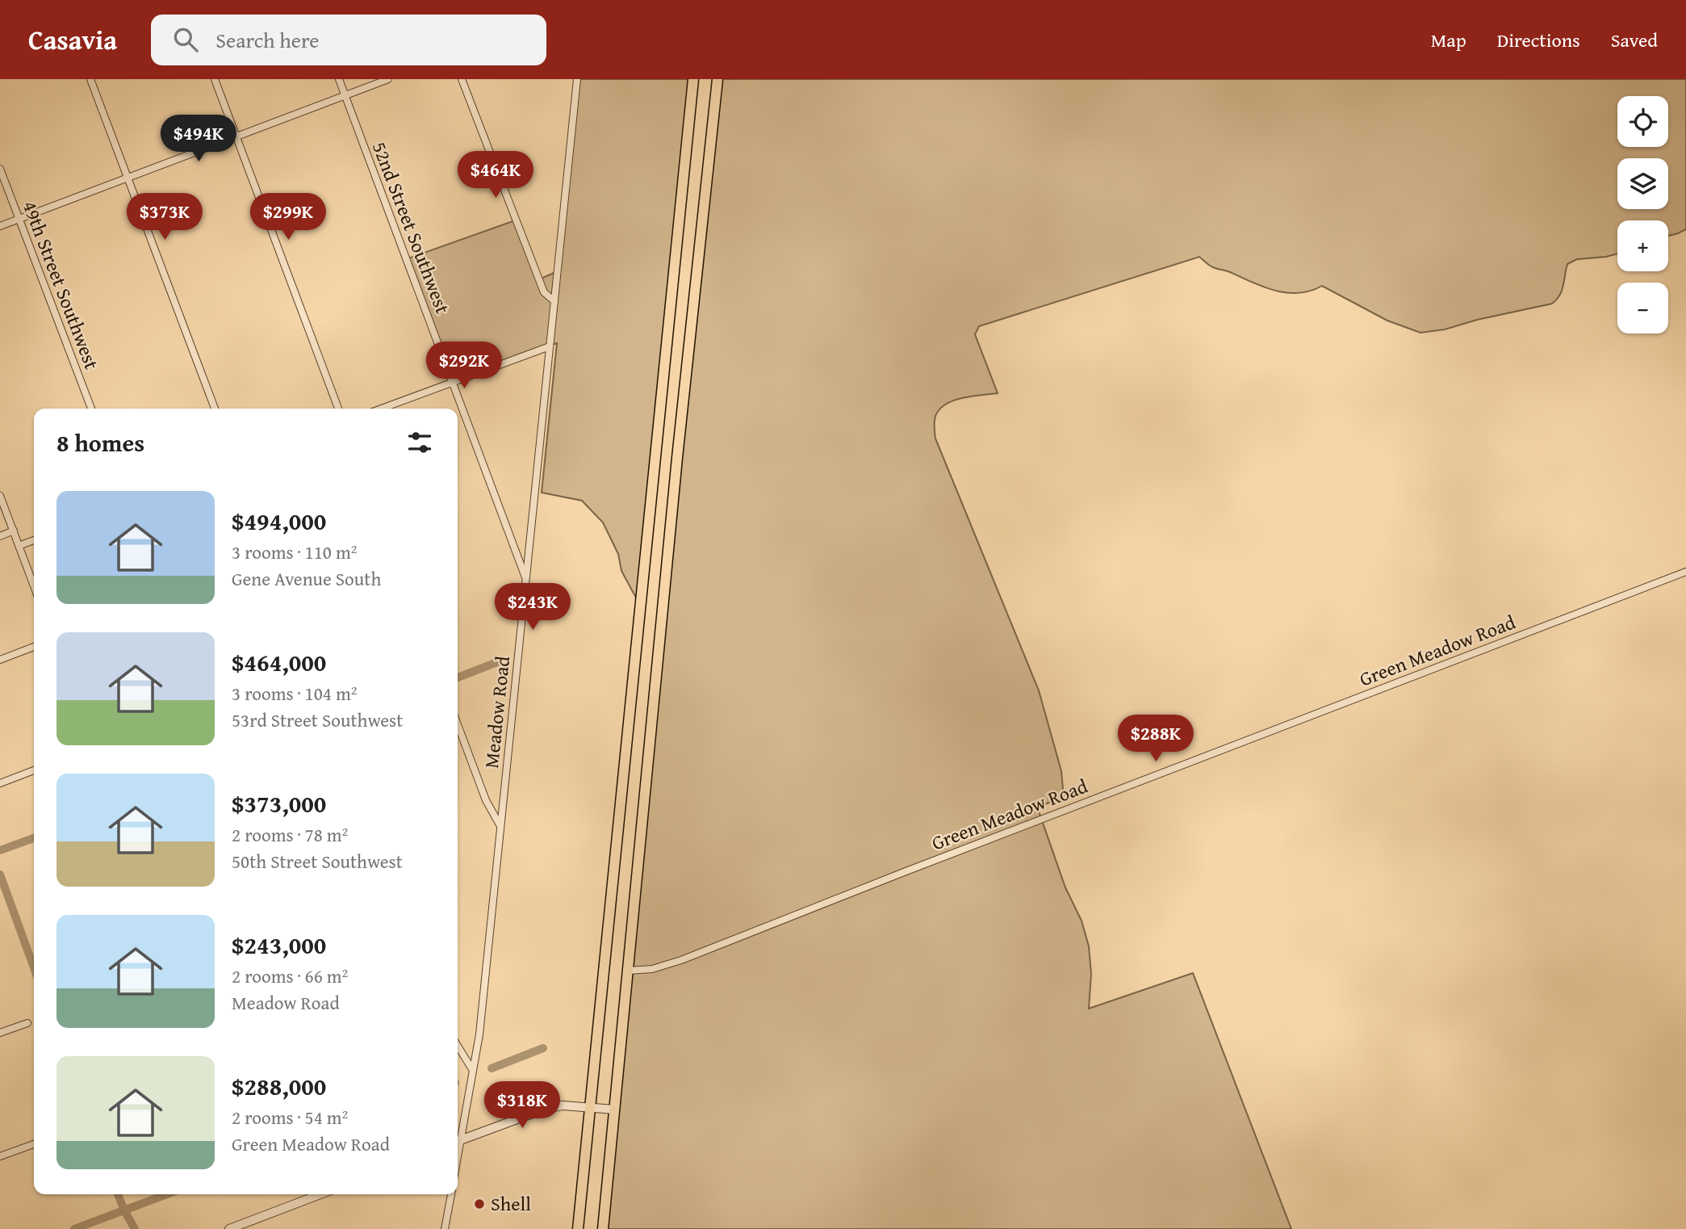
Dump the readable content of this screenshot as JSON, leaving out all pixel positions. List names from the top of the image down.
{
  "streets": {
    "street": [
      "52nd Street Southwest",
      "49th Street Southwest",
      "Green Meadow Road",
      "Meadow Road"
    ]
  },
  "crossings": [
    ["52nd Street Southwest", "Meadow Road"]
  ],
  "places": ["Shell"],
  "page": {
    "header": "Casavia",
    "search": "Search here",
    "nav": ["Map", "Directions", "Saved"],
    "map_buttons": ["+", "−"],
    "price": [
      "$494K",
      "$464K",
      "$373K",
      "$299K",
      "$292K",
      "$243K",
      "$288K",
      "$318K"
    ],
    "heading": "8 homes",
    "list": [
      {
        "name": "$494,000",
        "note": "3 rooms · 110 m² · Gene Avenue South"
      },
      {
        "name": "$464,000",
        "note": "3 rooms · 104 m² · 53rd Street Southwest"
      },
      {
        "name": "$373,000",
        "note": "2 rooms · 78 m² · 50th Street Southwest"
      },
      {
        "name": "$243,000",
        "note": "2 rooms · 66 m² · Meadow Road"
      },
      {
        "name": "$288,000",
        "note": "2 rooms · 54 m² · Green Meadow Road"
      }
    ]
  }
}
